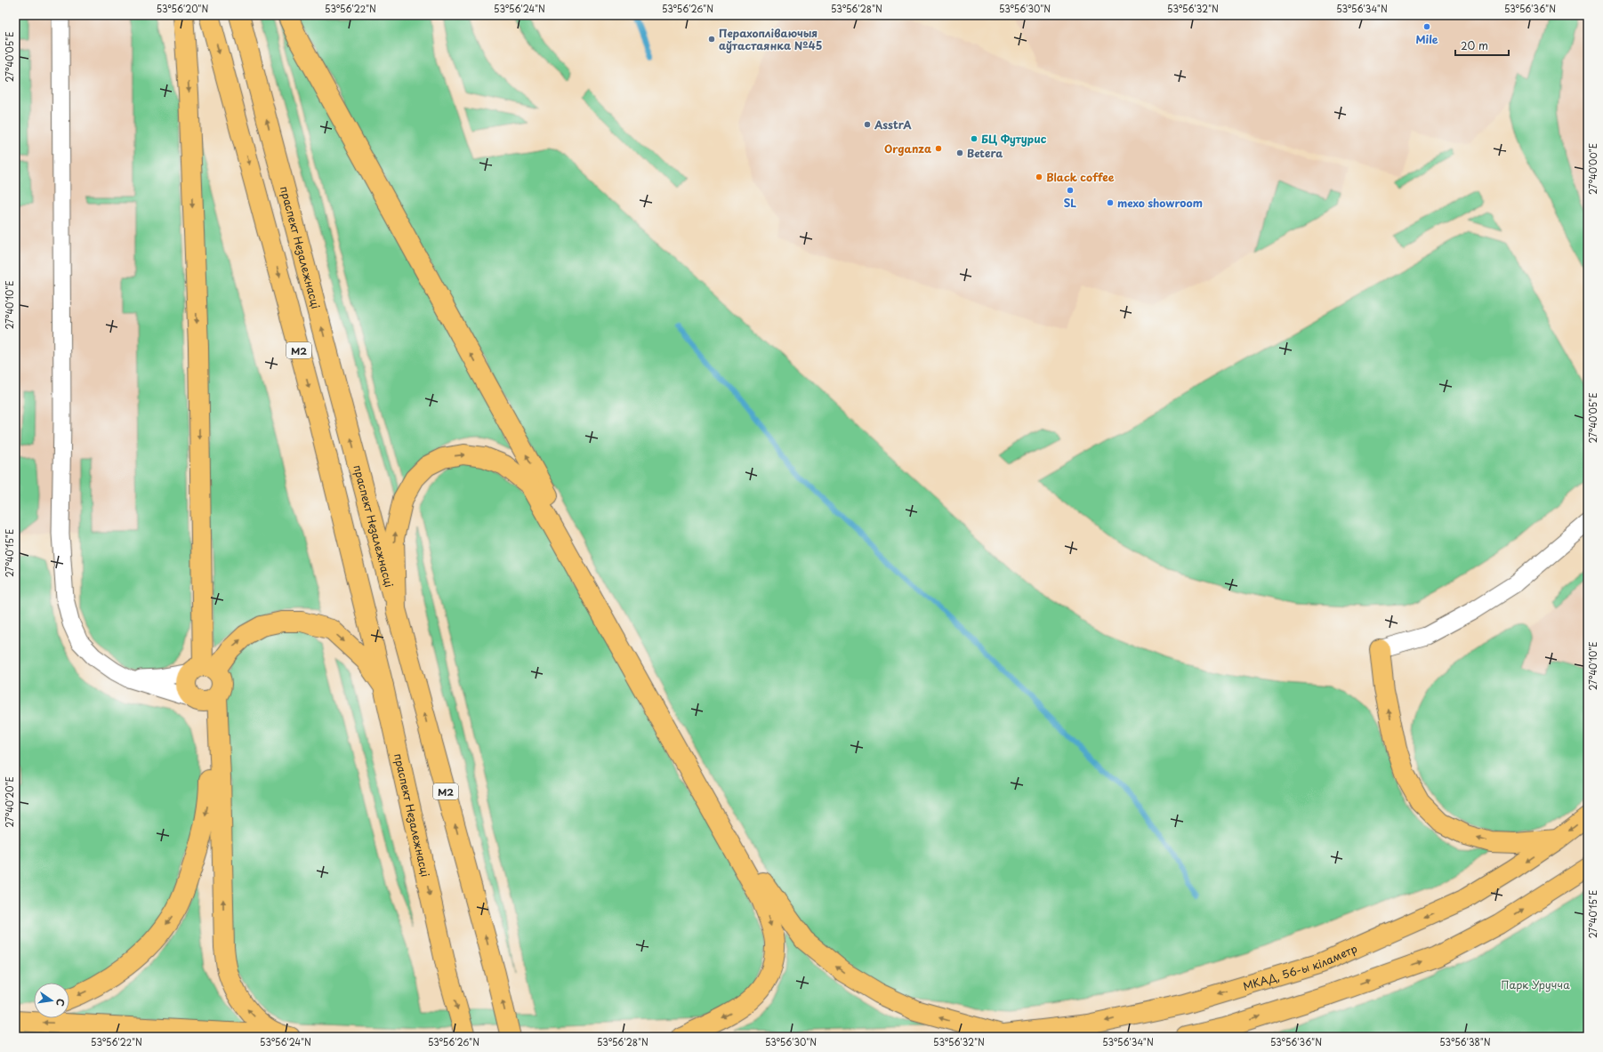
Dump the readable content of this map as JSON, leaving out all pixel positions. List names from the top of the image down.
{
  "streets": {
    "main road": ["праспект Незалежнасці", "М2", "МКАД, 56-ы кіламетр"]
  },
  "parks": ["Парк Уручча"],
  "places": [
    "Mile",
    "Перахопліваючыя аўтастаянка №45",
    "AsstrA",
    "БЦ Футурис",
    "Organza",
    "Betera",
    "Black coffee",
    "SL",
    "mexo showroom"
  ],
  "scale_bar": "20 m",
  "north": "right",
  "coordinates": [
    "53°56'20\"N",
    "53°56'22\"N",
    "53°56'24\"N",
    "53°56'26\"N",
    "53°56'28\"N",
    "53°56'30\"N",
    "53°56'32\"N",
    "53°56'34\"N",
    "53°56'36\"N",
    "27°40'05\"E",
    "27°40'00\"E",
    "27°40'10\"E",
    "27°40'15\"E",
    "27°40'20\"E",
    "53°56'38\"N"
  ]
}
